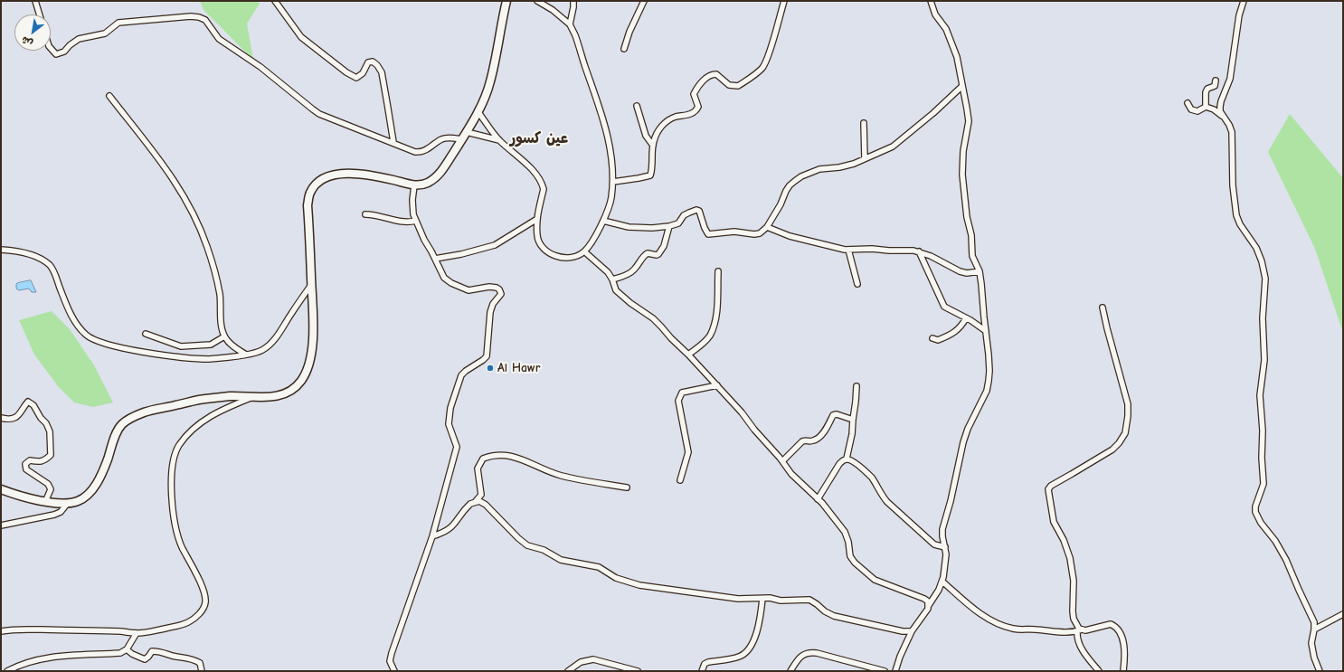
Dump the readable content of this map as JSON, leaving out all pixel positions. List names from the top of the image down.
{
  "districts": ["عين كسور"],
  "places": ["Al Hawr"],
  "north": "bottom left"
}
